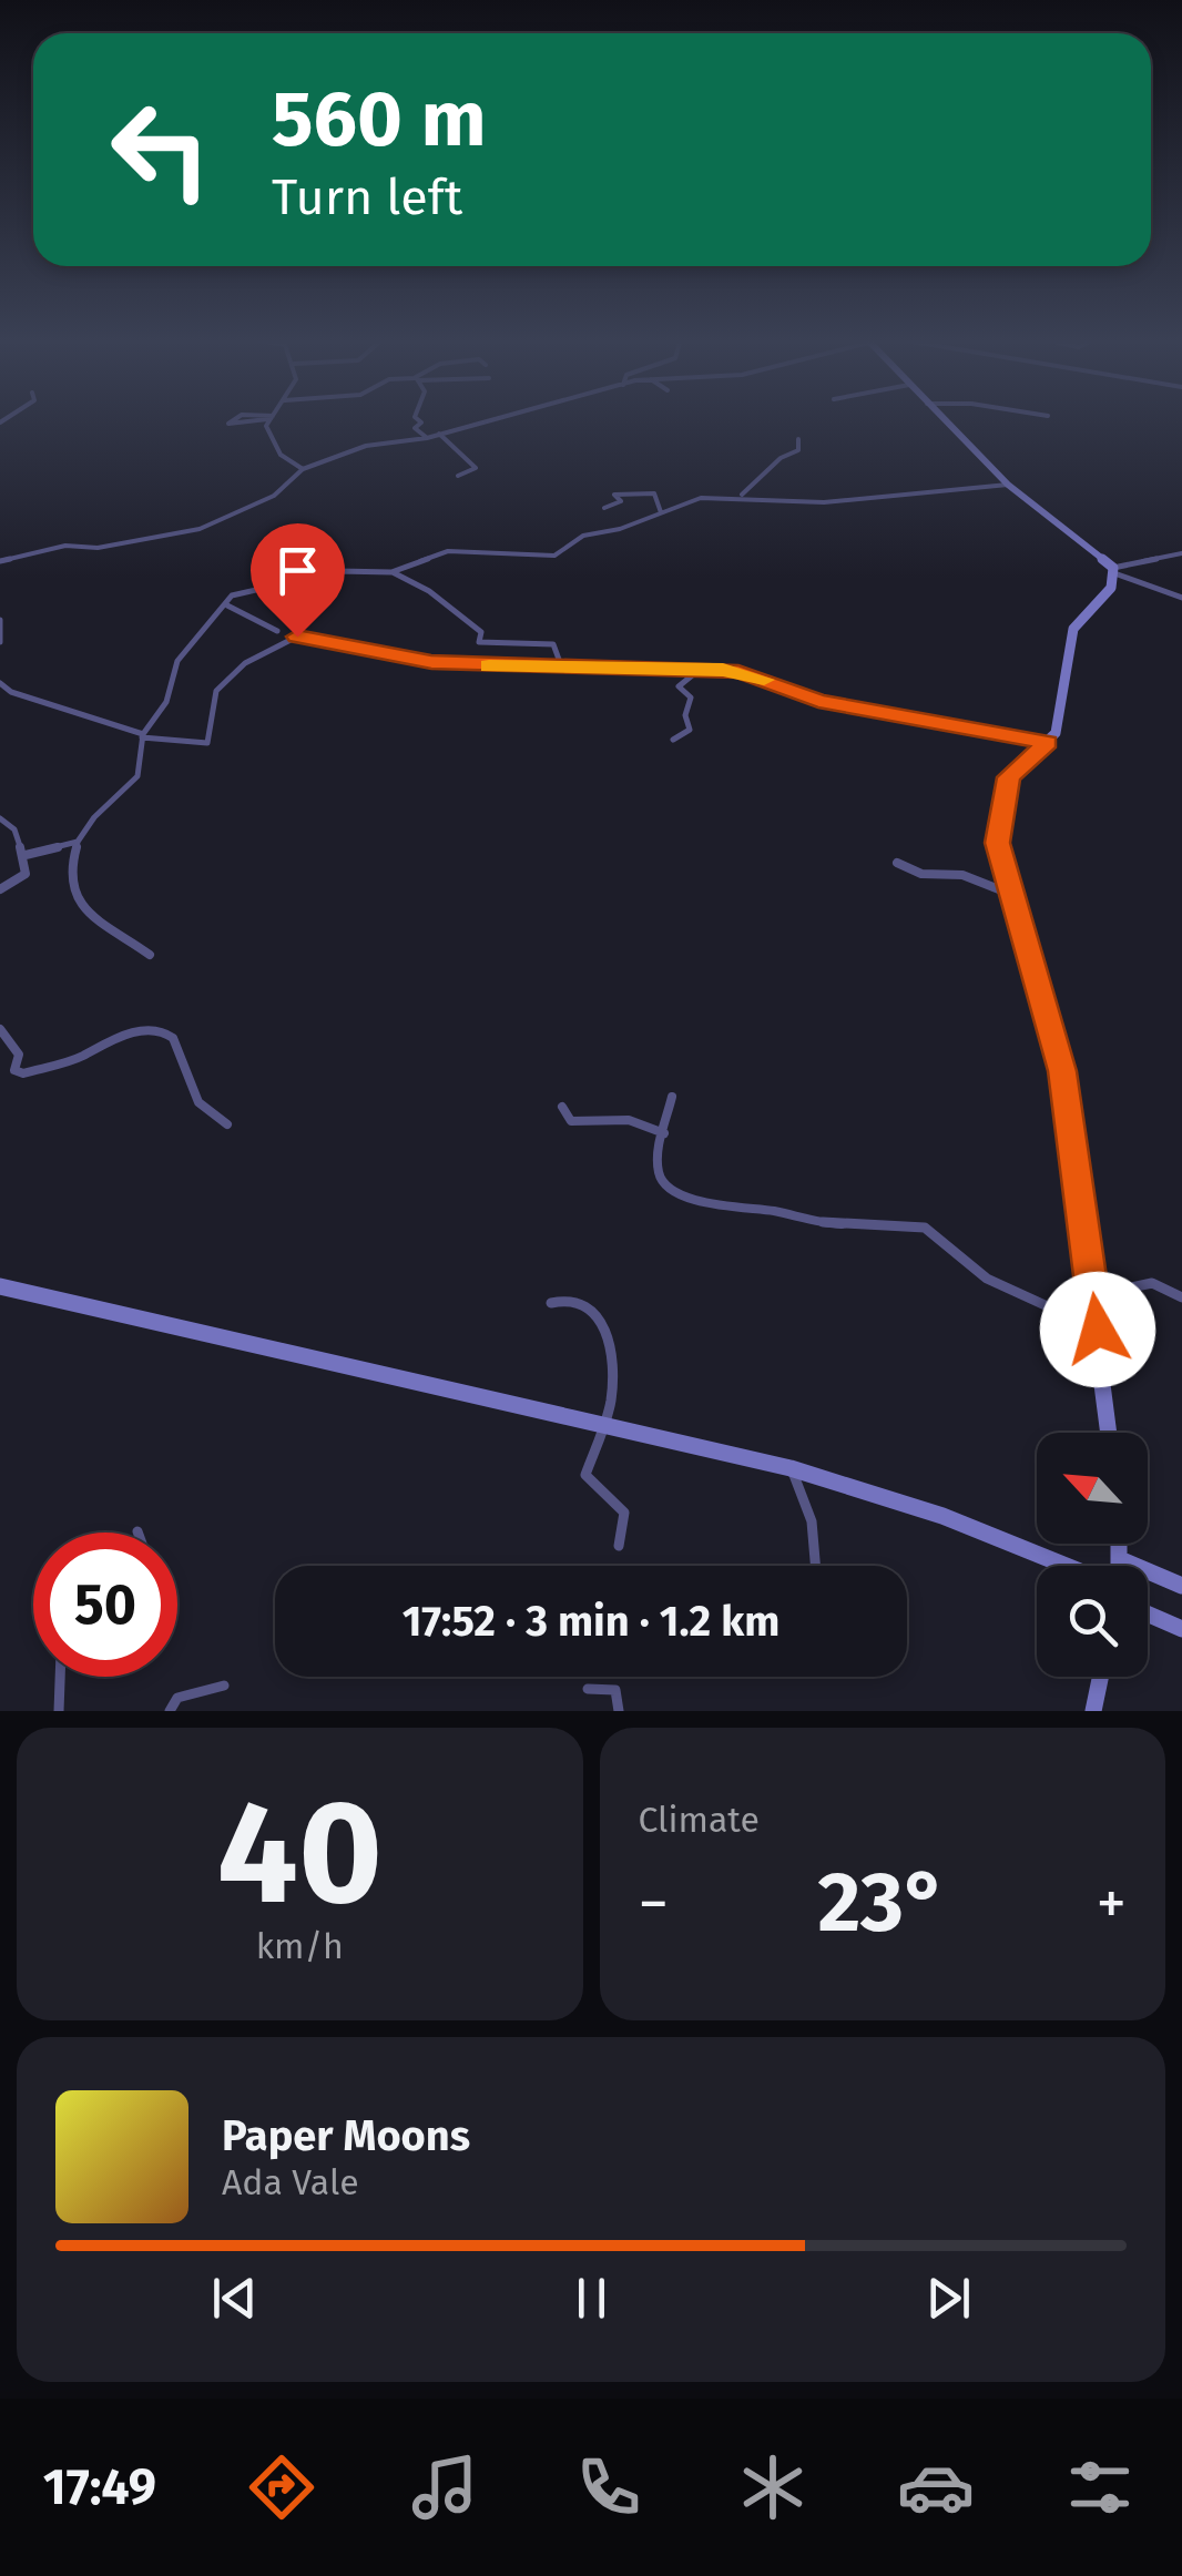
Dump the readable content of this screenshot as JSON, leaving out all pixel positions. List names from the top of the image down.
{
  "north": "top left",
  "page": {
    "turn": ["560 m", "Turn left"],
    "limit": "50",
    "trip": "17:52 · 3 min · 1.2 km",
    "tile": [
      ["40", "km/h"],
      "Climate"
    ],
    "heat": ["−", "23°", "+"],
    "song": ["Paper Moons", "Ada Vale"],
    "tabs": "17:49"
  }
}
